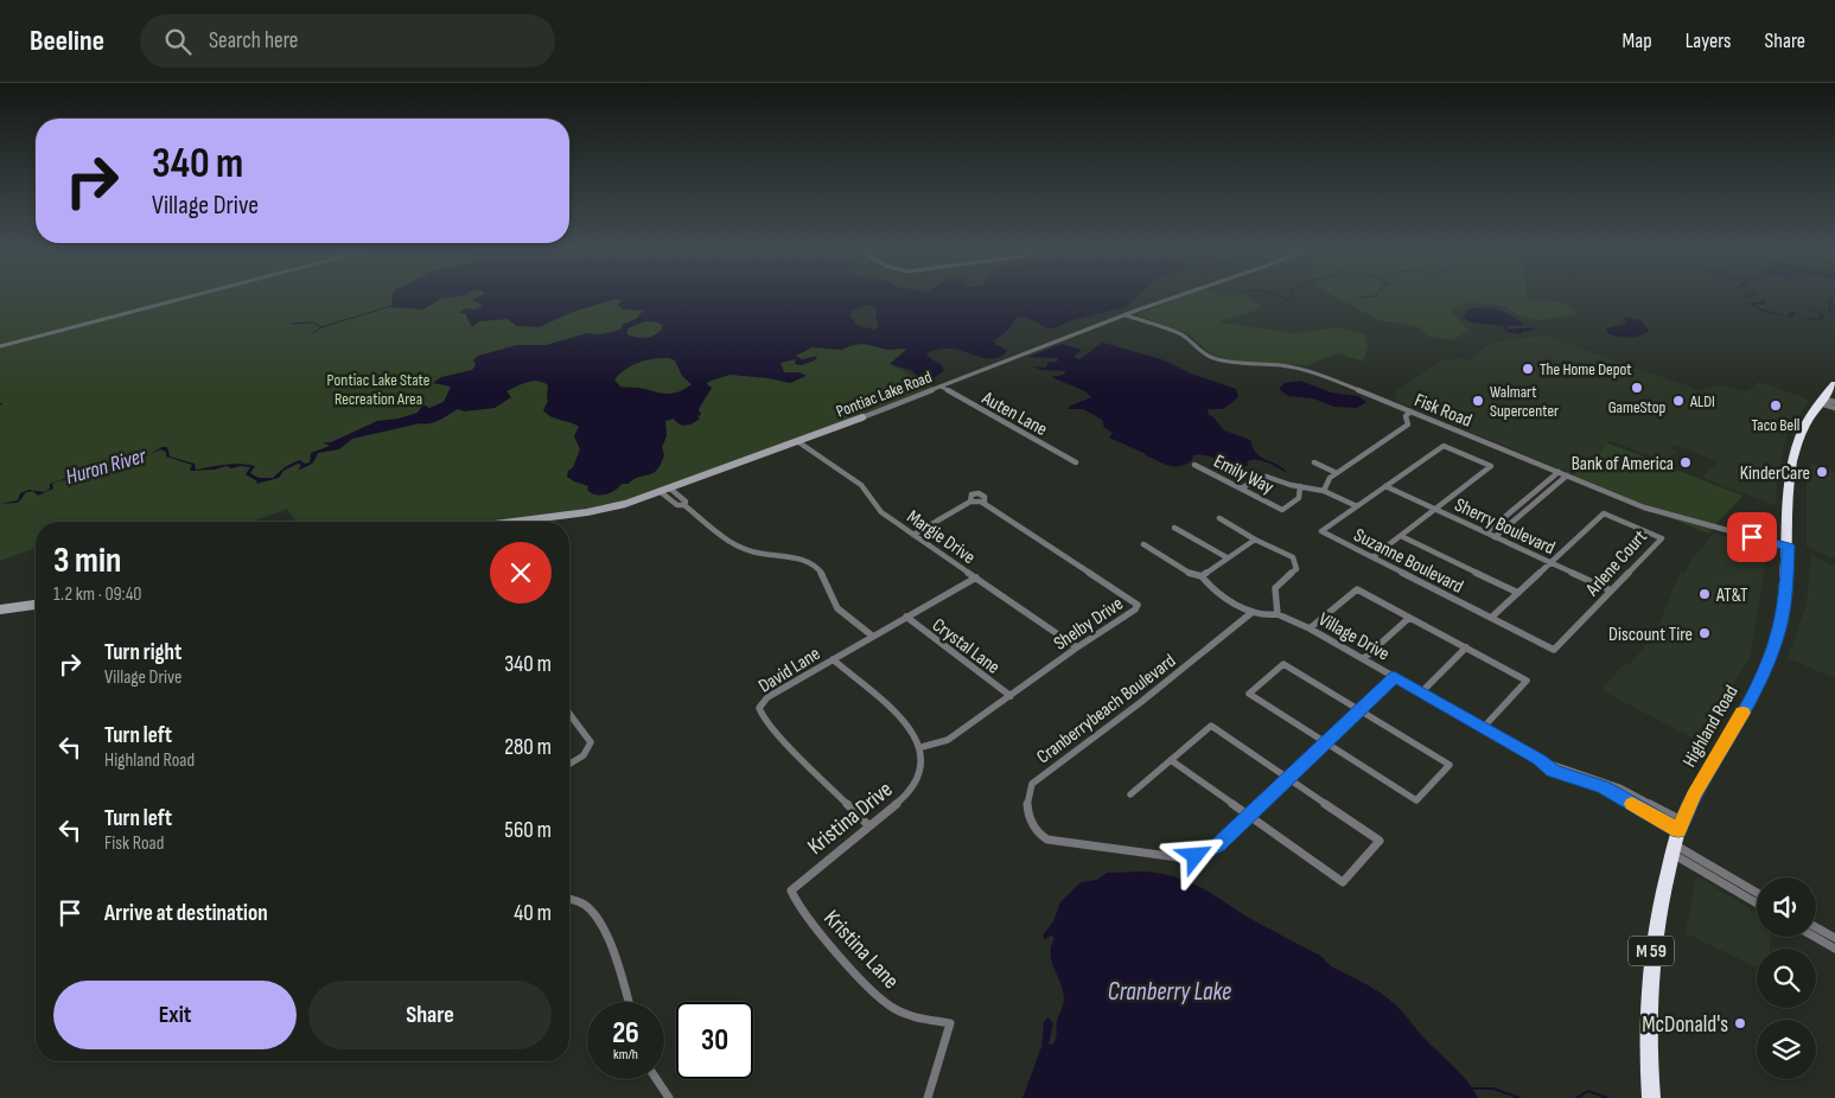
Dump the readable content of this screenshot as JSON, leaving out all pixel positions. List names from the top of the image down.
{
  "streets": {
    "highway": ["Highland Road", "M 59"],
    "street": [
      "Pontiac Lake Road",
      "Fisk Road",
      "Auten Lane",
      "Emily Way",
      "Sherry Boulevard",
      "Margie Drive",
      "Suzanne Boulevard",
      "Arlene Court",
      "Shelby Drive",
      "Village Drive",
      "Crystal Lane",
      "David Lane",
      "Cranberrybeach Boulevard",
      "Kristina Drive",
      "Kristina Lane"
    ]
  },
  "crossings": [
    ["Pontiac Lake Road", "Fisk Road"],
    ["Pontiac Lake Road", "Auten Lane"],
    ["Pontiac Lake Road", "Margie Drive"],
    ["Fisk Road", "Highland Road"],
    ["Sherry Boulevard", "Suzanne Boulevard"],
    ["Sherry Boulevard", "Arlene Court"],
    ["Margie Drive", "Shelby Drive"],
    ["Margie Drive", "David Lane"],
    ["Suzanne Boulevard", "Arlene Court"],
    ["Shelby Drive", "Crystal Lane"],
    ["Shelby Drive", "Kristina Drive"],
    ["Village Drive", "Cranberrybeach Boulevard"],
    ["Village Drive", "Highland Road"],
    ["Crystal Lane", "David Lane"],
    ["David Lane", "Kristina Drive"],
    ["Kristina Drive", "Kristina Lane"]
  ],
  "water": ["Huron River", "Cranberry Lake"],
  "parks": ["Pontiac Lake State Recreation Area"],
  "places": [
    "The Home Depot",
    "GameStop",
    "Walmart Supercenter",
    "ALDI",
    "Taco Bell",
    "Bank of America",
    "KinderCare",
    "AT&T",
    "Discount Tire",
    "McDonald's"
  ],
  "page": {
    "header": "Beeline",
    "search": "Search here",
    "nav": ["Map", "Layers", "Share"],
    "turn": ["340 m", "Village Drive"],
    "heading": ["3 min", "1.2 km · 09:40"],
    "list": [
      {
        "name": "Turn right",
        "note": "Village Drive",
        "value": "340 m"
      },
      {
        "name": "Turn left",
        "note": "Highland Road",
        "value": "280 m"
      },
      {
        "name": "Turn left",
        "note": "Fisk Road",
        "value": "560 m"
      },
      {
        "name": "Arrive at destination",
        "value": "40 m"
      }
    ],
    "buttons": ["Exit", "Share"],
    "speed": "26 km/h",
    "limit": "30"
  }
}
